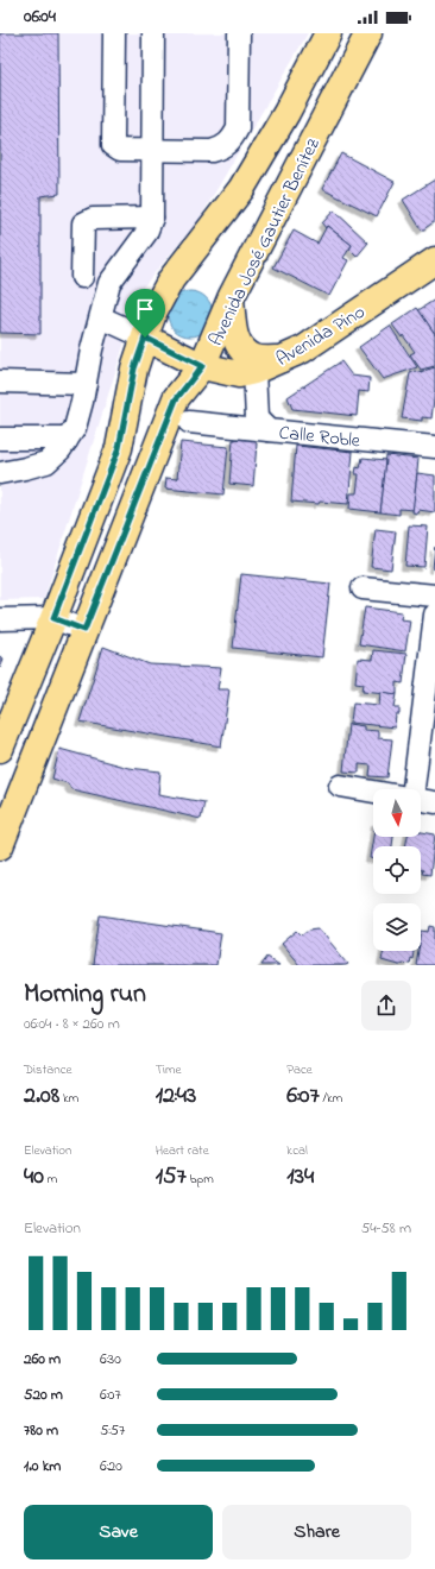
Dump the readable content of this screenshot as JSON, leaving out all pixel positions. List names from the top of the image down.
{
  "streets": {
    "main road": ["Avenida José Gautier Benítez", "Avenida Pino"],
    "street": ["Calle Roble"]
  },
  "crossings": [
    ["Avenida José Gautier Benítez", "Avenida Pino"],
    ["Avenida Pino", "Calle Roble"]
  ],
  "north": "bottom",
  "page": {
    "status": "06:04",
    "heading": ["Morning run", "06:04 · 8 × 260 m"],
    "stats": [
      ["Distance", "2.08 km"],
      ["Time", "12:43"],
      ["Pace", "6:07 /km"],
      ["Elevation", "40 m"],
      ["Heart rate", "157 bpm"],
      ["kcal", "134"]
    ],
    "chart": ["Elevation", "54–58 m"],
    "list": [
      {
        "name": "260 m",
        "note": "6:30"
      },
      {
        "name": "520 m",
        "note": "6:07"
      },
      {
        "name": "780 m",
        "note": "5:57"
      },
      {
        "name": "1.0 km",
        "note": "6:20"
      }
    ],
    "buttons": ["Save", "Share"]
  }
}
